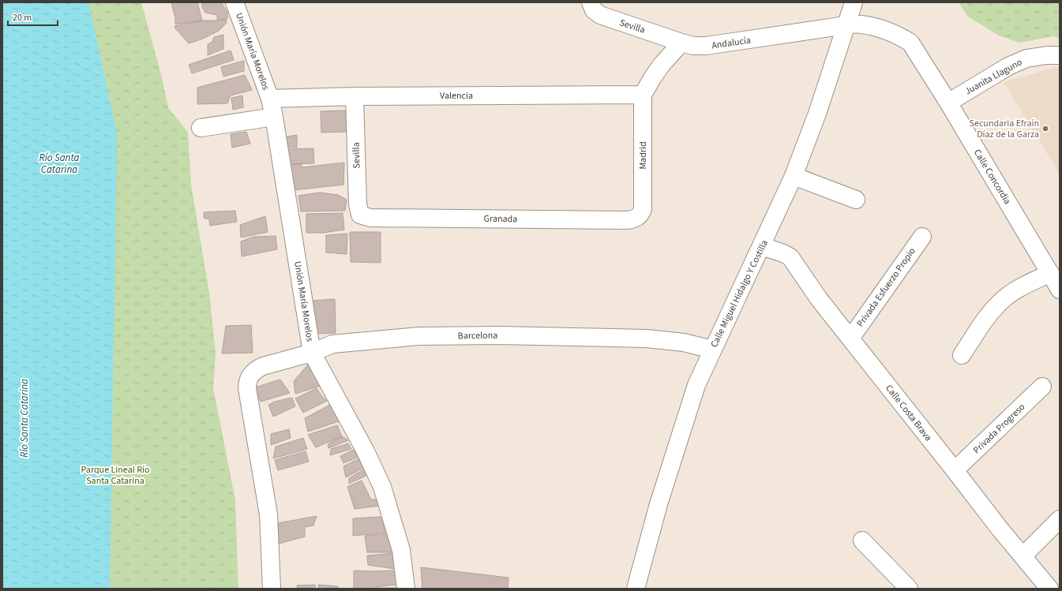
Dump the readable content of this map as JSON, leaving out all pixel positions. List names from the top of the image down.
{
  "streets": {
    "street": [
      "Sevilla",
      "Andalucía",
      "Unión María Morelos",
      "Juanita Llaguno",
      "Valencia",
      "Madrid",
      "Calle Concordia",
      "Granada",
      "Privada Esfuerzo Propio",
      "Calle Miguel Hidalgo Y Costilla",
      "Barcelona",
      "Calle Costa Brava",
      "Privada Progreso"
    ]
  },
  "crossings": [
    ["Sevilla", "Andalucía"],
    ["Sevilla", "Valencia"],
    ["Sevilla", "Granada"],
    ["Andalucía", "Calle Concordia"],
    ["Andalucía", "Calle Miguel Hidalgo Y Costilla"],
    ["Unión María Morelos", "Valencia"],
    ["Unión María Morelos", "Barcelona"],
    ["Juanita Llaguno", "Calle Concordia"],
    ["Valencia", "Madrid"],
    ["Madrid", "Granada"],
    ["Calle Concordia", "Calle Miguel Hidalgo Y Costilla"],
    ["Privada Esfuerzo Propio", "Calle Costa Brava"],
    ["Calle Miguel Hidalgo Y Costilla", "Barcelona"],
    ["Calle Miguel Hidalgo Y Costilla", "Calle Costa Brava"],
    ["Calle Costa Brava", "Privada Progreso"]
  ],
  "water": ["Río Santa Catarina"],
  "parks": ["Parque Lineal Río Santa Catarina"],
  "places": ["Secundaria Efraín Díaz de la Garza"],
  "scale_bar": "20 m"
}
